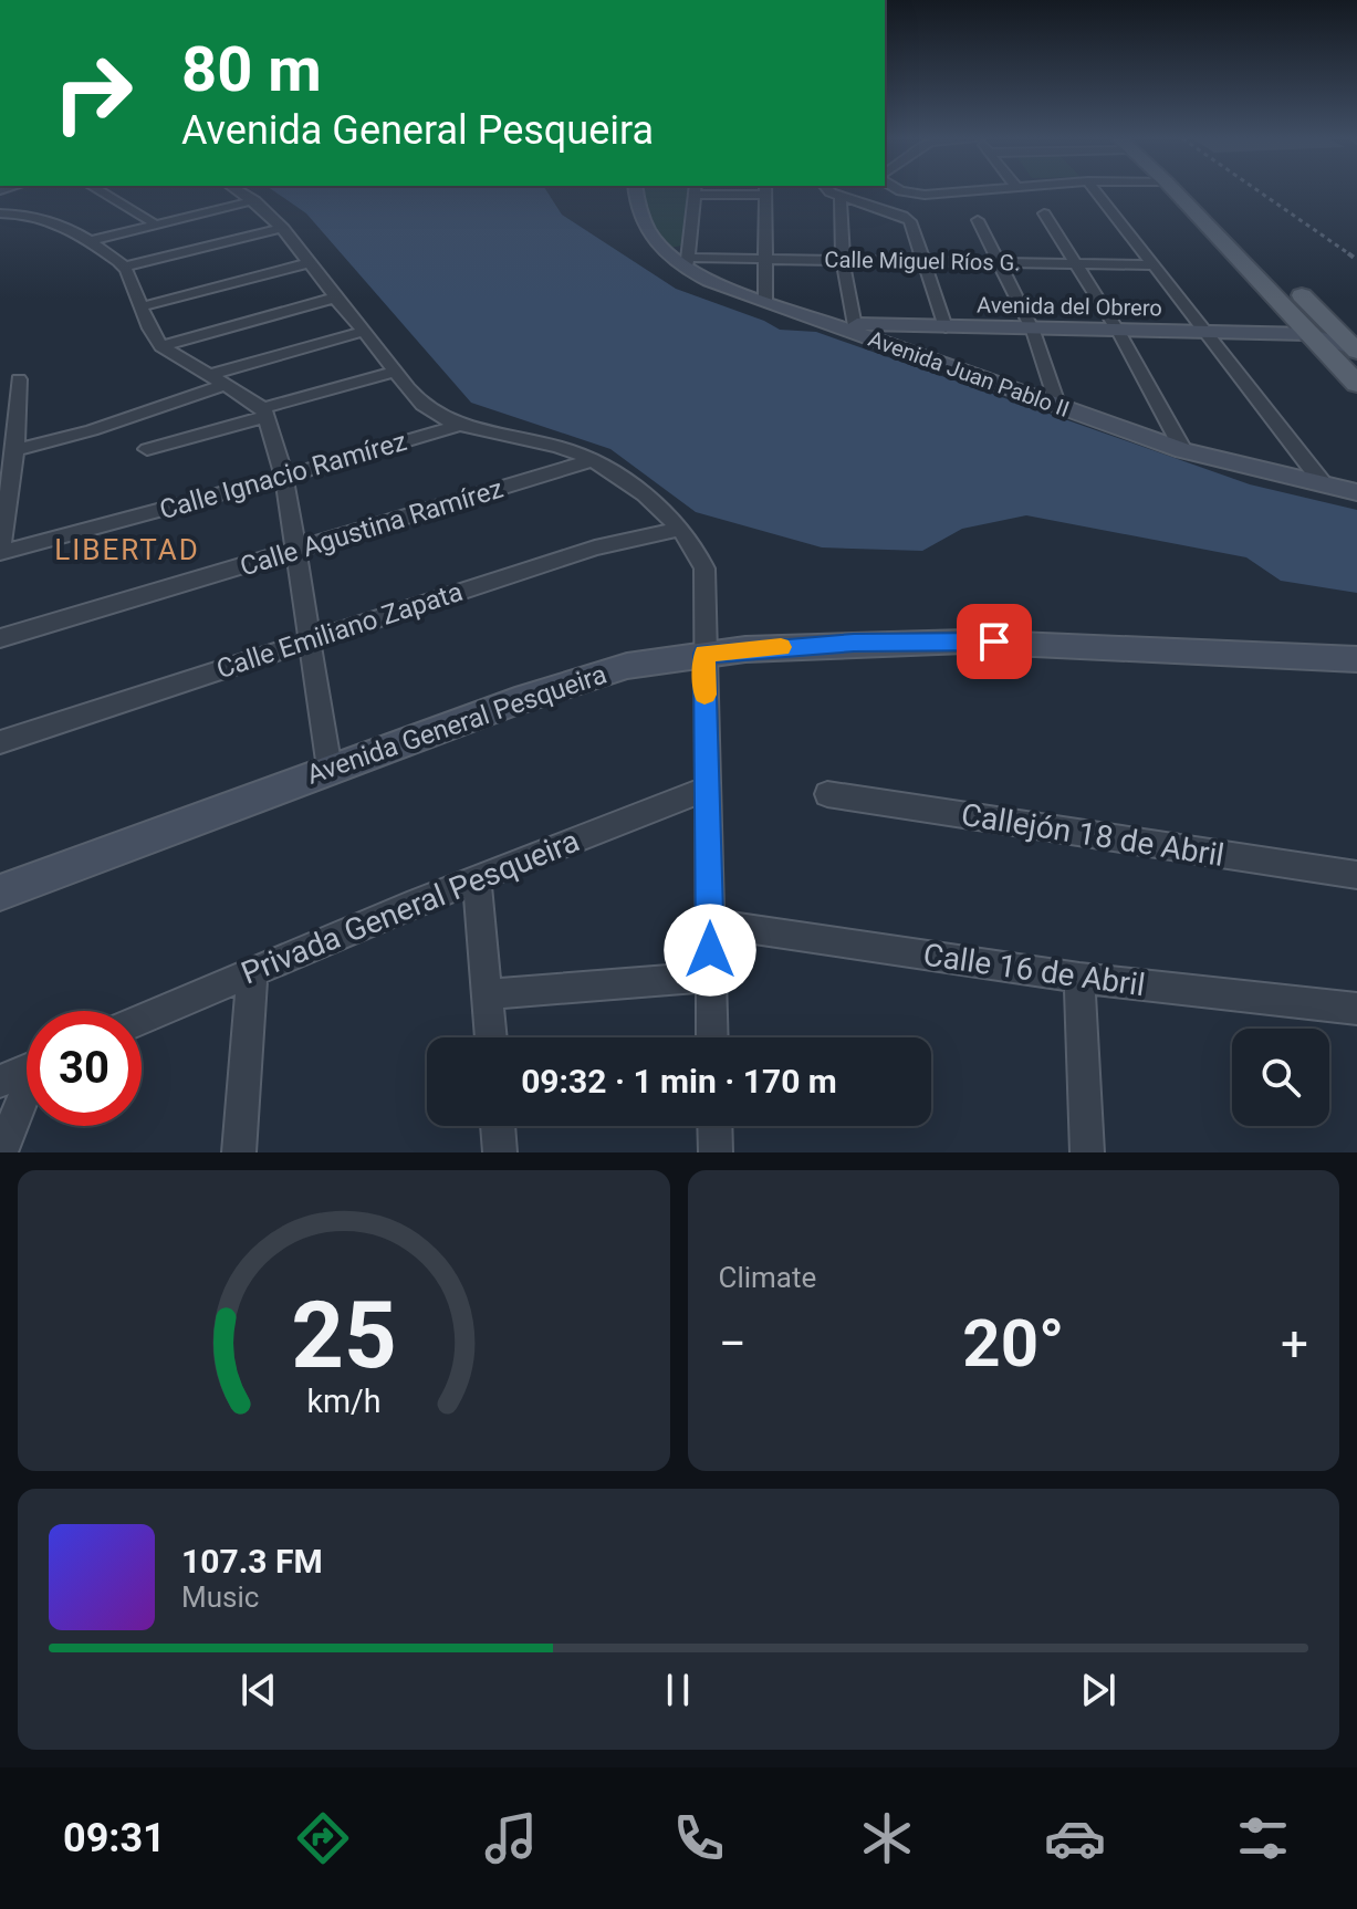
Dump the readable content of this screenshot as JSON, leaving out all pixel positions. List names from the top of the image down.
{
  "streets": {
    "main road": ["Avenida del Obrero", "Avenida Juan Pablo II", "Avenida General Pesqueira"],
    "street": [
      "Calle Miguel Ríos G.",
      "Calle Ignacio Ramírez",
      "Calle Agustina Ramírez",
      "Calle Emiliano Zapata",
      "Callejón 18 de Abril",
      "Privada General Pesqueira",
      "Calle 16 de Abril"
    ]
  },
  "crossings": [
    ["Calle Miguel Ríos G.", "Avenida Juan Pablo II"],
    ["Avenida del Obrero", "Avenida Juan Pablo II"]
  ],
  "districts": ["LIBERTAD"],
  "page": {
    "turn": ["80 m", "Avenida General Pesqueira"],
    "limit": "30",
    "trip": "09:32 · 1 min · 170 m",
    "tile": "Climate",
    "heat": ["−", "20°", "+"],
    "song": ["107.3 FM", "Music"],
    "tabs": "09:31",
    "gauge": ["25", "km/h"]
  }
}
